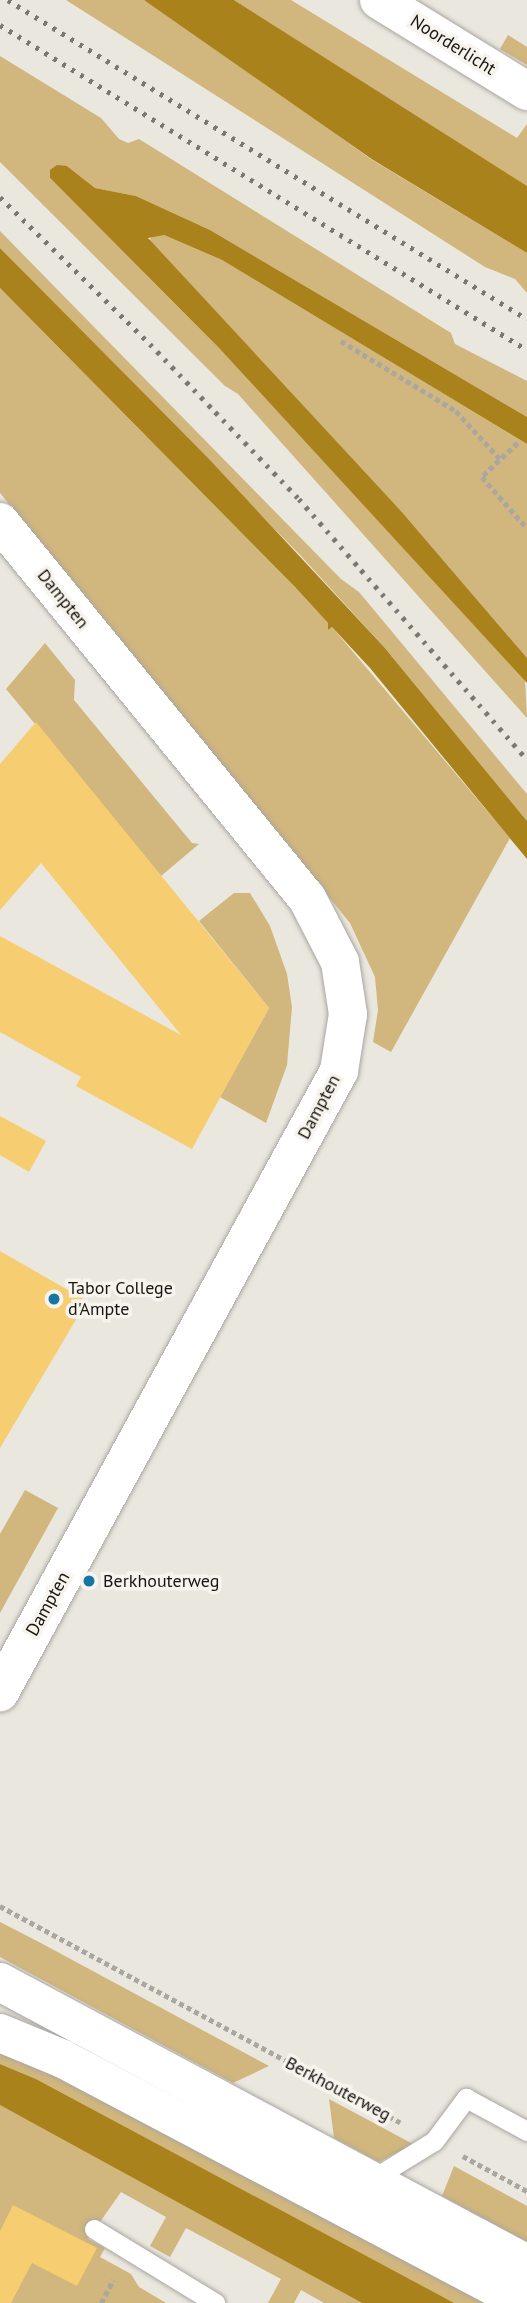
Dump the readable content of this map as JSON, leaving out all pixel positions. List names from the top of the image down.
{
  "streets": {
    "street": ["Noorderlicht", "Dampten"],
    "path": ["Berkhouterweg"]
  },
  "places": ["Tabor College d'Ampte", "Berkhouterweg"]
}
